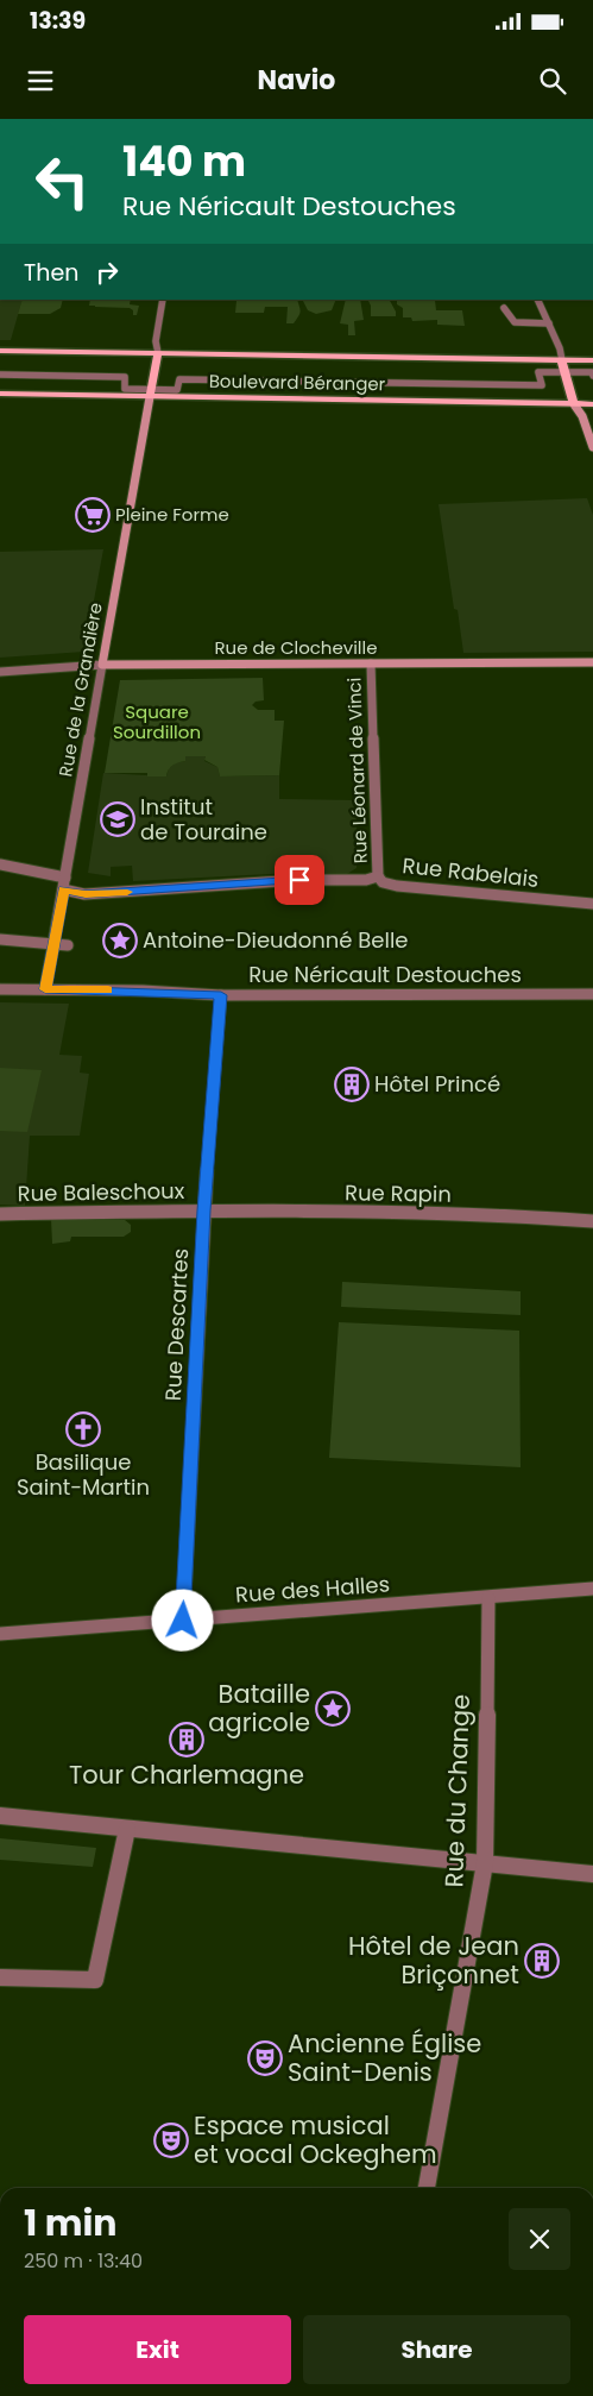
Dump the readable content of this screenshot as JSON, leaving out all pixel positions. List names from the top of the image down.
{
  "streets": {
    "main road": ["Boulevard Béranger", "Rue de Clocheville", "Rue de la Grandière"],
    "street": [
      "Rue Léonard de Vinci",
      "Rue Rabelais",
      "Rue Néricault Destouches",
      "Rue Baleschoux",
      "Rue Rapin",
      "Rue Descartes",
      "Rue des Halles",
      "Rue du Change"
    ]
  },
  "crossings": [
    ["Boulevard Béranger", "Rue de la Grandière"],
    ["Rue de Clocheville", "Rue de la Grandière"],
    ["Rue de Clocheville", "Rue Léonard de Vinci"],
    ["Rue de la Grandière", "Rue Rabelais"],
    ["Rue de la Grandière", "Rue Néricault Destouches"],
    ["Rue Léonard de Vinci", "Rue Rabelais"],
    ["Rue Néricault Destouches", "Rue Descartes"],
    ["Rue Baleschoux", "Rue Rapin"],
    ["Rue Baleschoux", "Rue Descartes"],
    ["Rue Rapin", "Rue Descartes"],
    ["Rue Descartes", "Rue des Halles"],
    ["Rue des Halles", "Rue du Change"]
  ],
  "parks": ["Square Sourdillon"],
  "places": {
    "supermarket": ["Pleine Forme"],
    "school or university": ["Institut de Touraine"],
    "place": ["Antoine-Dieudonné Belle", "Bataille agricole"],
    "building": ["Hôtel Princé", "Tour Charlemagne", "Hôtel de Jean Briçonnet"],
    "church": ["Basilique Saint-Martin"],
    "theatre": ["Ancienne Église Saint-Denis", "Espace musical et vocal Ockeghem"]
  },
  "page": {
    "status": "13:39",
    "header": "Navio",
    "turn": ["140 m", "Rue Néricault Destouches"],
    "then": "Then",
    "heading": ["1 min", "250 m · 13:40"],
    "buttons": ["Exit", "Share"]
  }
}
